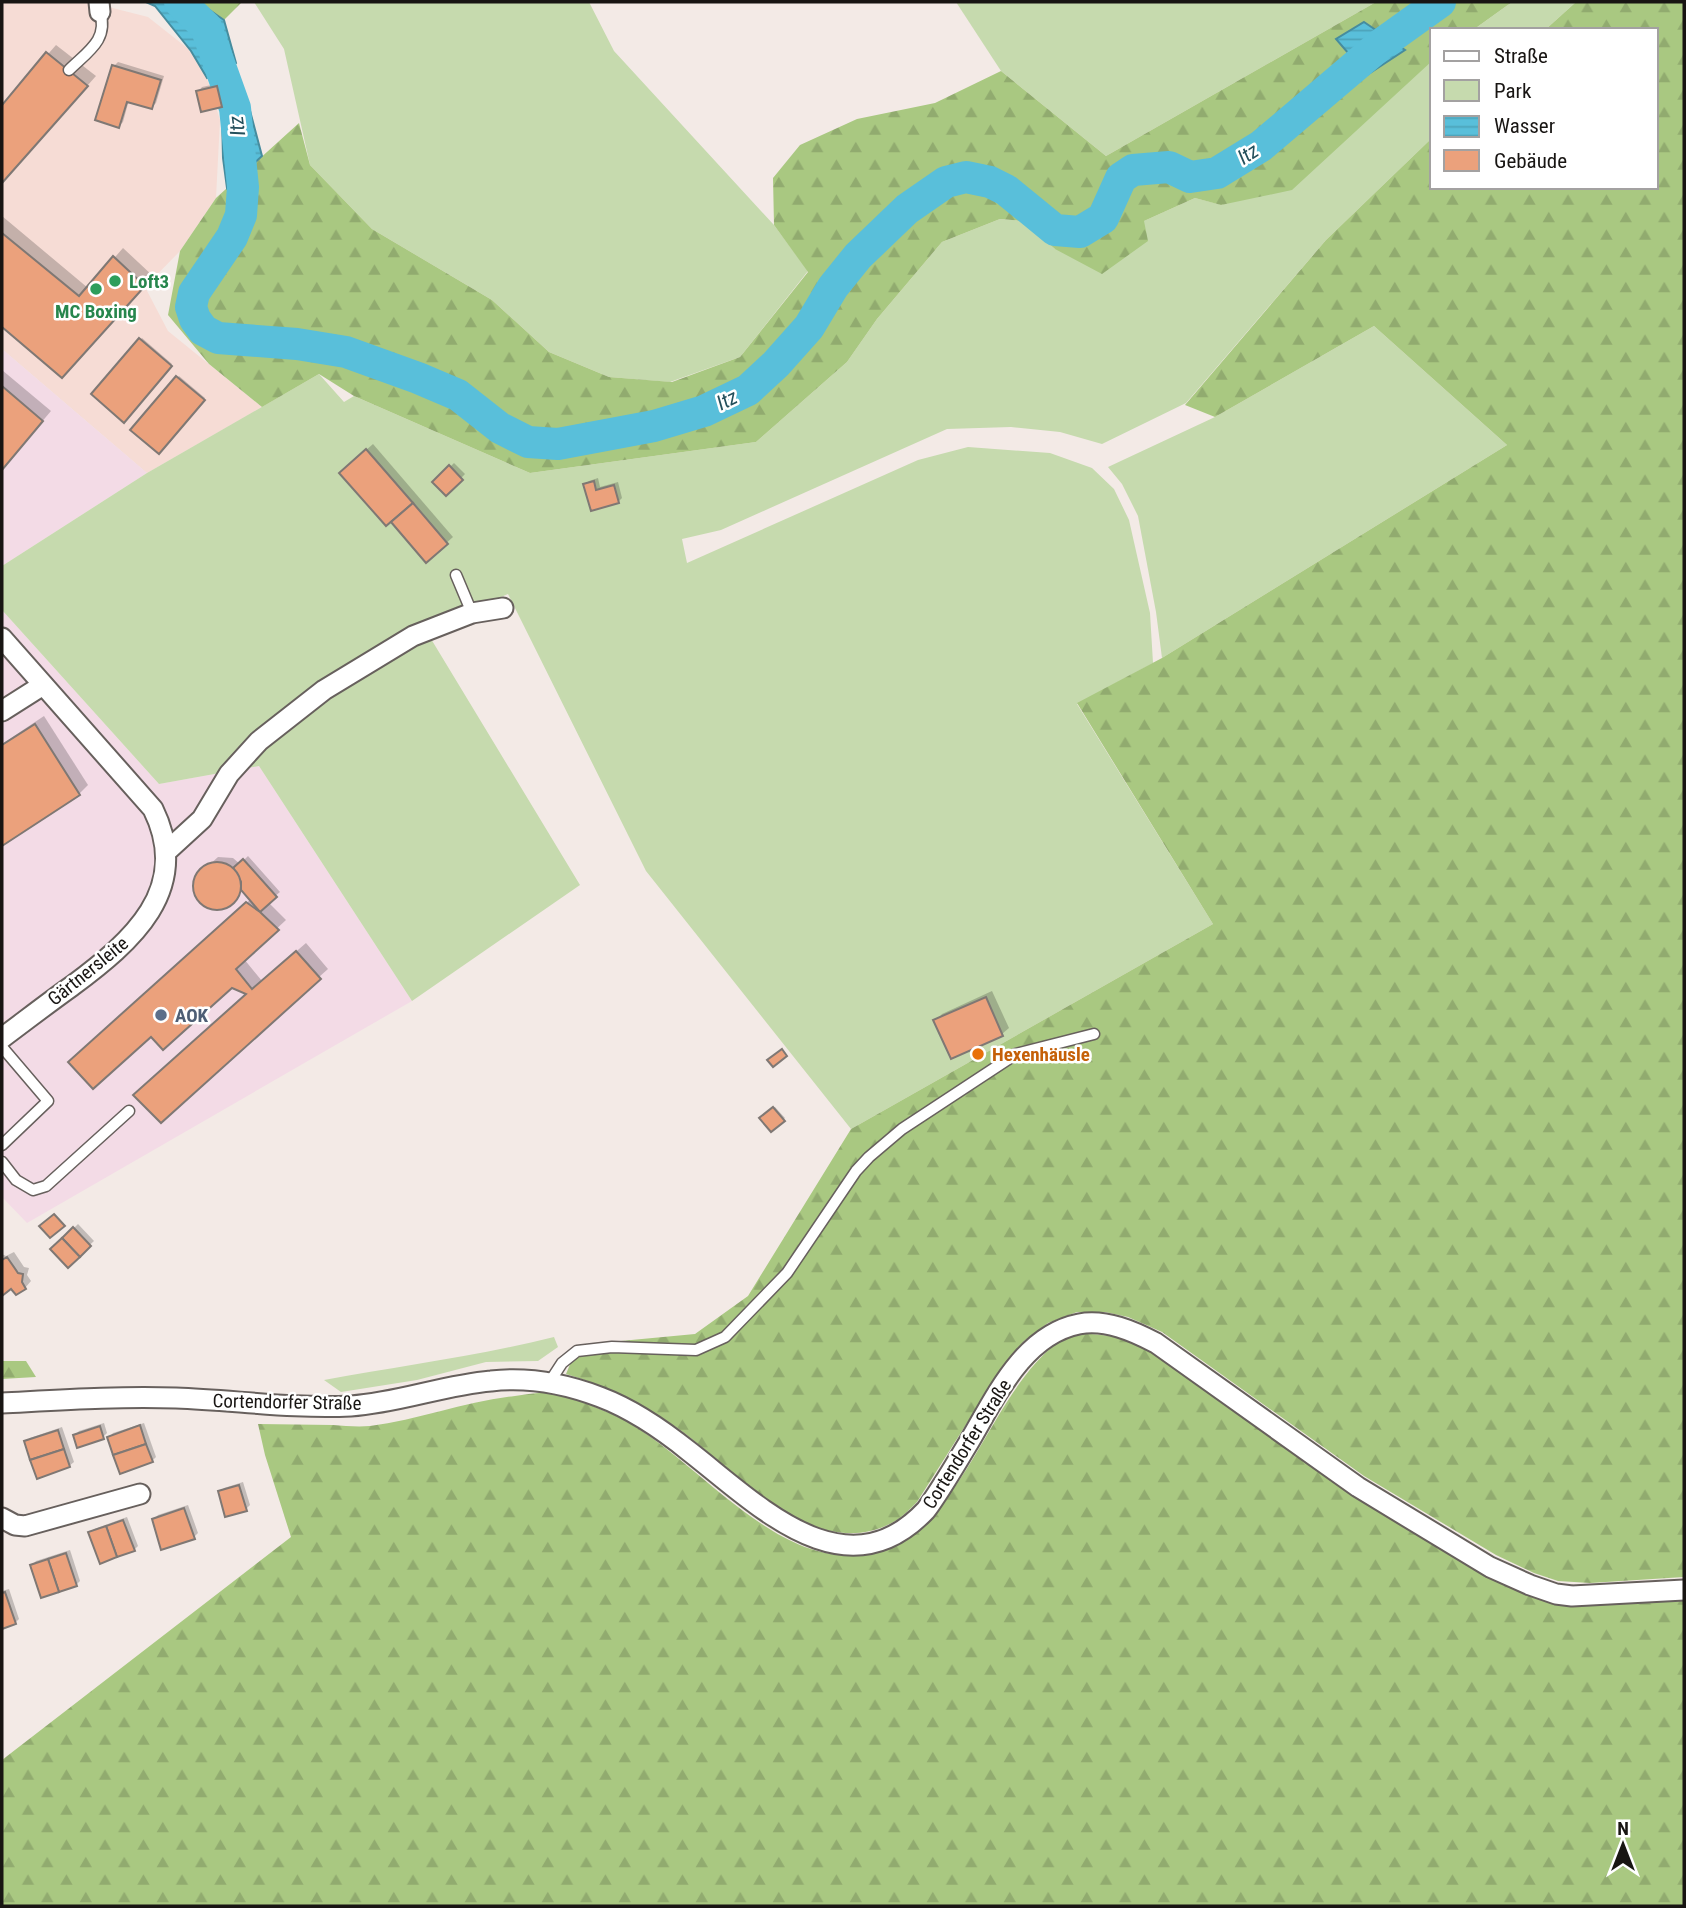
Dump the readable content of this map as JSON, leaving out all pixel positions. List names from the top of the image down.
{
  "streets": {
    "street": ["Gärtnersleite", "Cortendorfer Straße"]
  },
  "water": ["Itz"],
  "places": [
    "Loft3",
    "MC Boxing",
    "AOK",
    "Hexenhäusle"
  ],
  "legend": [
    "Straße",
    "Park",
    "Wasser",
    "Gebäude"
  ],
  "north": "top"
}
